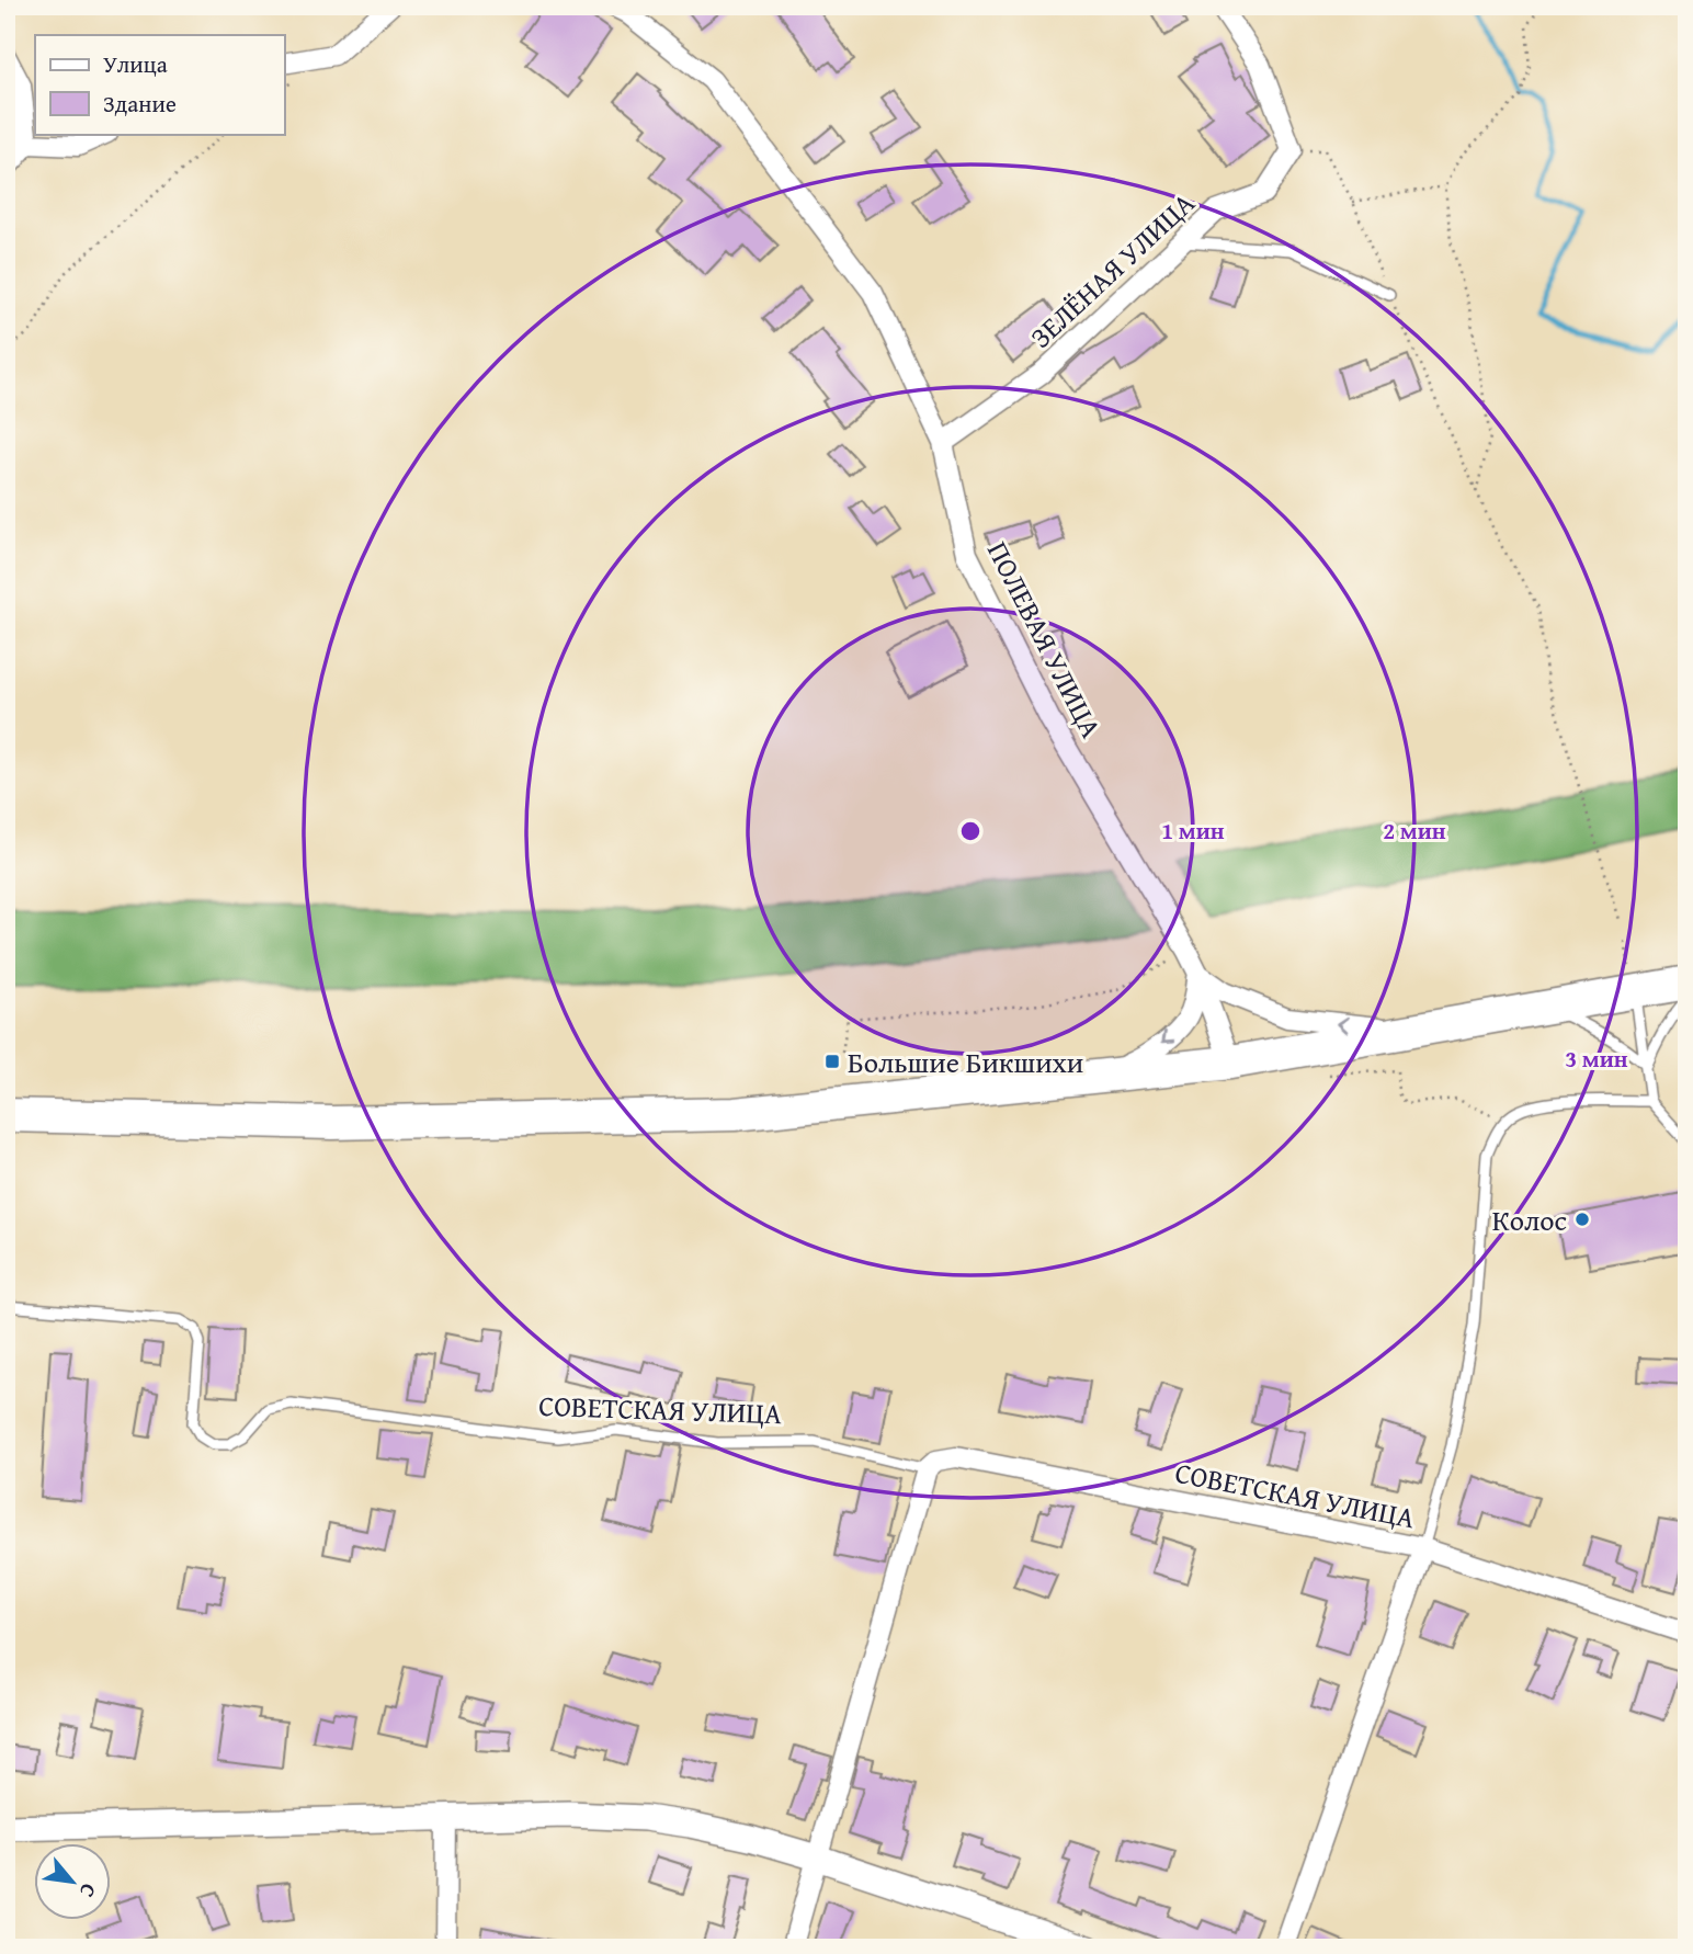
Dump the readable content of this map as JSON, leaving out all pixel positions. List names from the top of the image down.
{
  "streets": {
    "street": ["ЗЕЛЁНАЯ УЛИЦА", "ПОЛЕВАЯ УЛИЦА", "СОВЕТСКАЯ УЛИЦА"]
  },
  "crossings": [
    ["ЗЕЛЁНАЯ УЛИЦА", "ПОЛЕВАЯ УЛИЦА"]
  ],
  "places": {
    "transit": ["Большие Бикшихи"],
    "other": ["Колос"]
  },
  "legend": ["Улица", "Здание"],
  "north": "bottom right",
  "rings": ["1 мин", "2 мин", "3 мин"]
}
